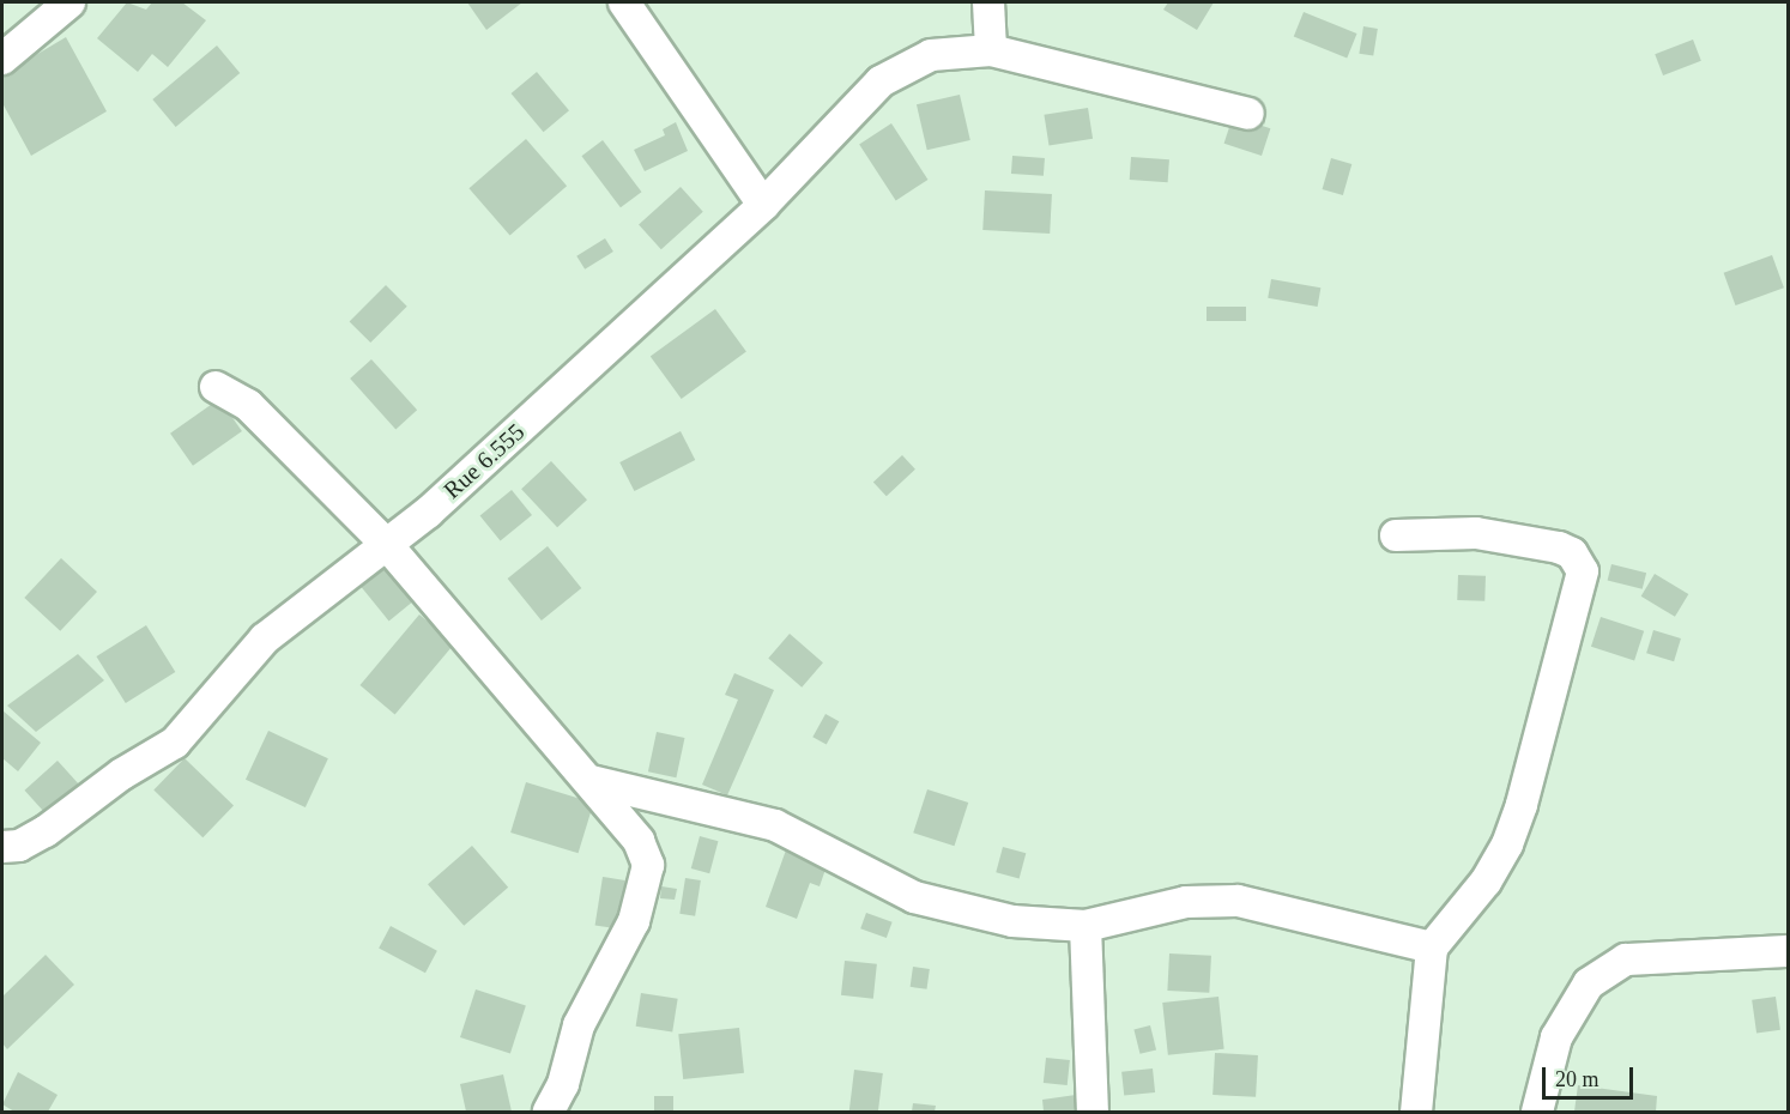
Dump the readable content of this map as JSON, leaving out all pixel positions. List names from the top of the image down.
{
  "streets": {
    "street": ["Rue 6.555"]
  },
  "scale_bar": "20 m"
}
